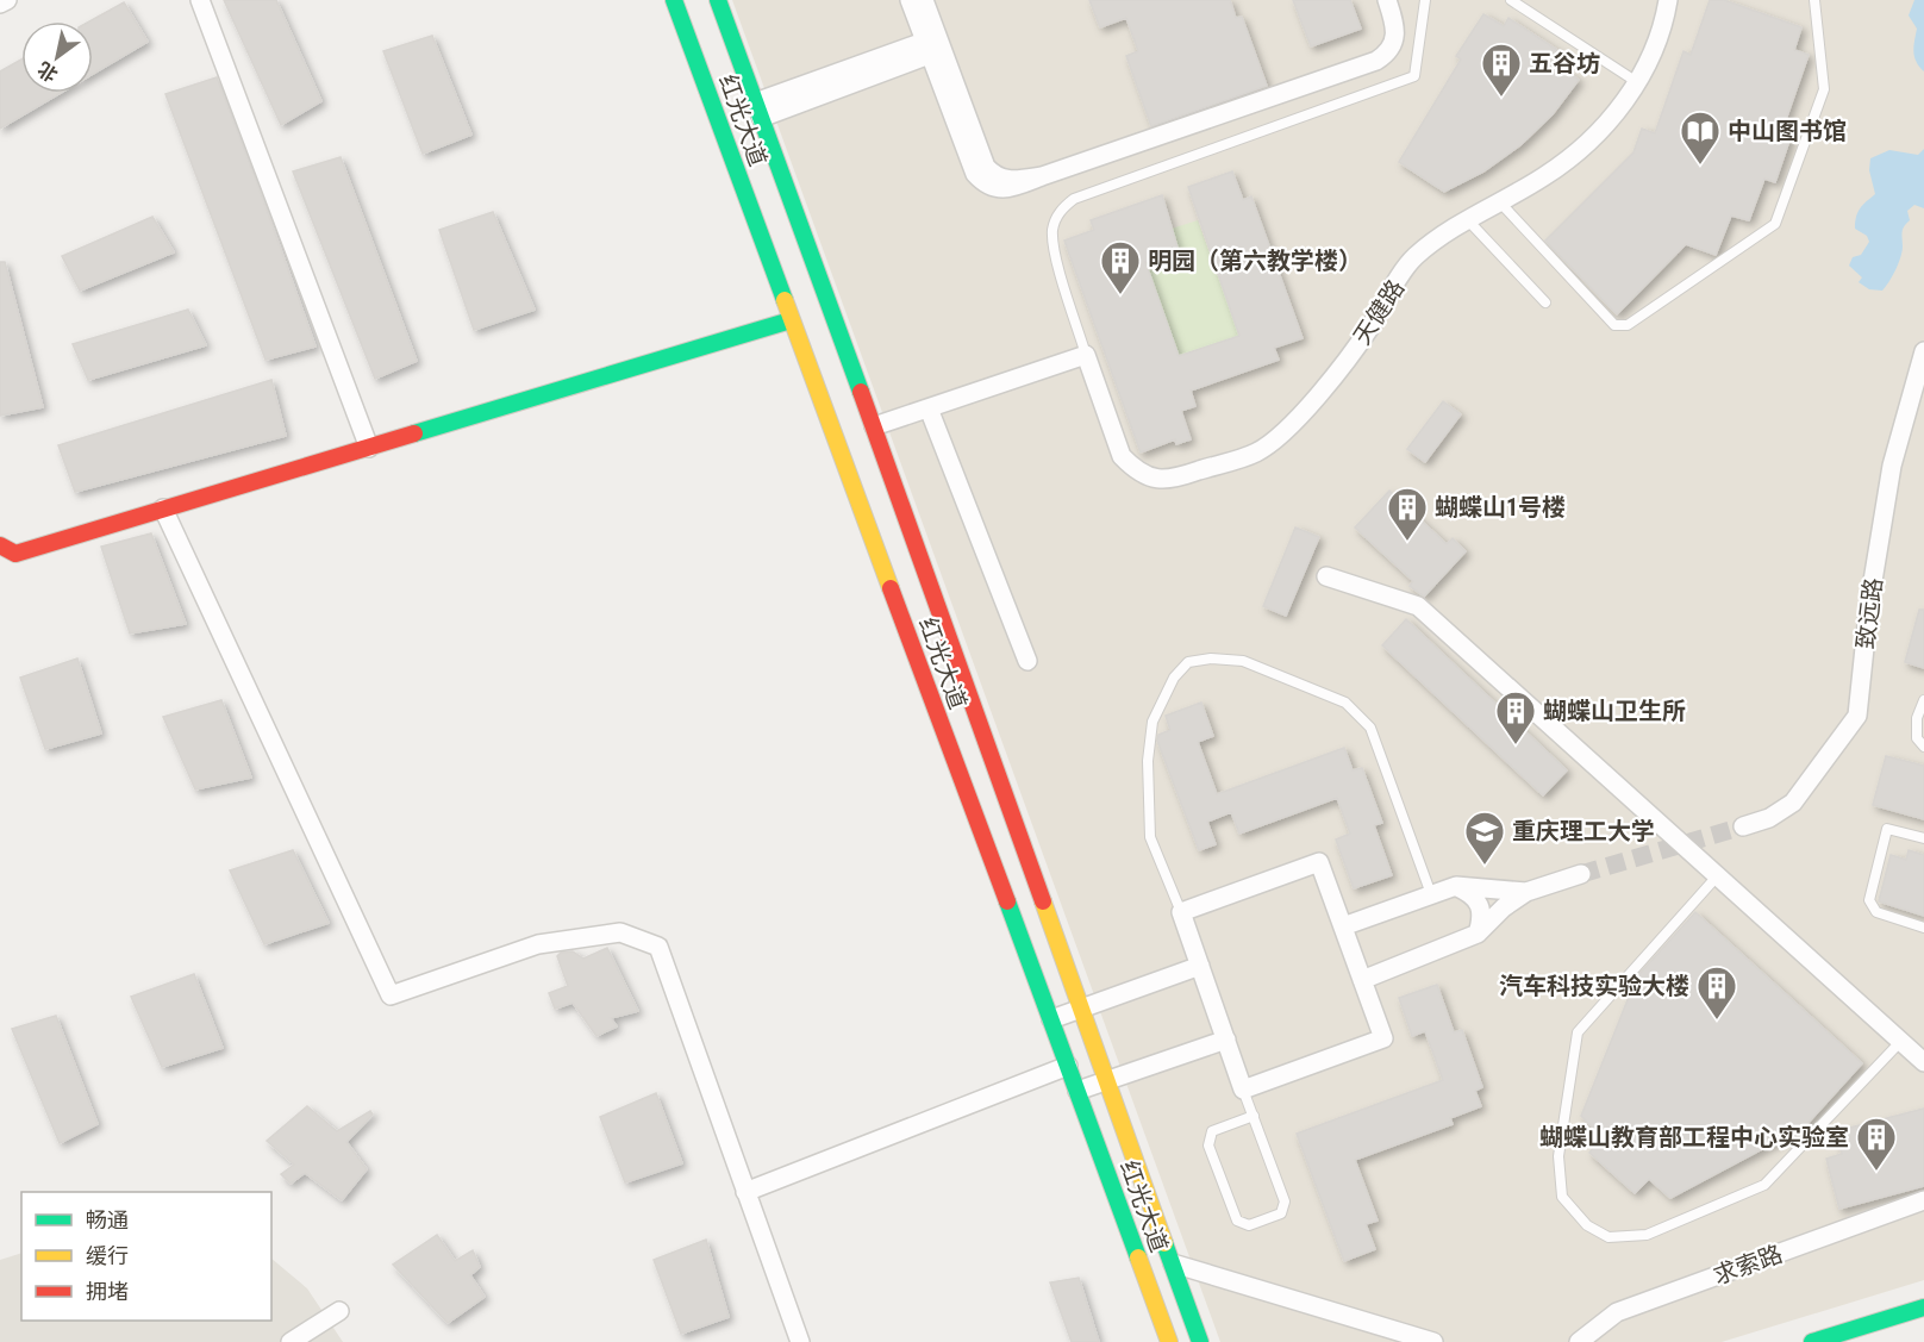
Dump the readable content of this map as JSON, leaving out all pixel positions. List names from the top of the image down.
{
  "streets": {
    "main road": ["红光大道"],
    "street": ["天健路", "致远路", "求索路"]
  },
  "places": {
    "building": [
      "五谷坊",
      "明园（第六教学楼）",
      "蝴蝶山1号楼",
      "蝴蝶山卫生所",
      "汽车科技实验大楼",
      "蝴蝶山教育部工程中心实验室"
    ],
    "library": ["中山图书馆"],
    "school or university": ["重庆理工大学"]
  },
  "legend": ["畅通", "缓行", "拥堵"],
  "north": "bottom left"
}
